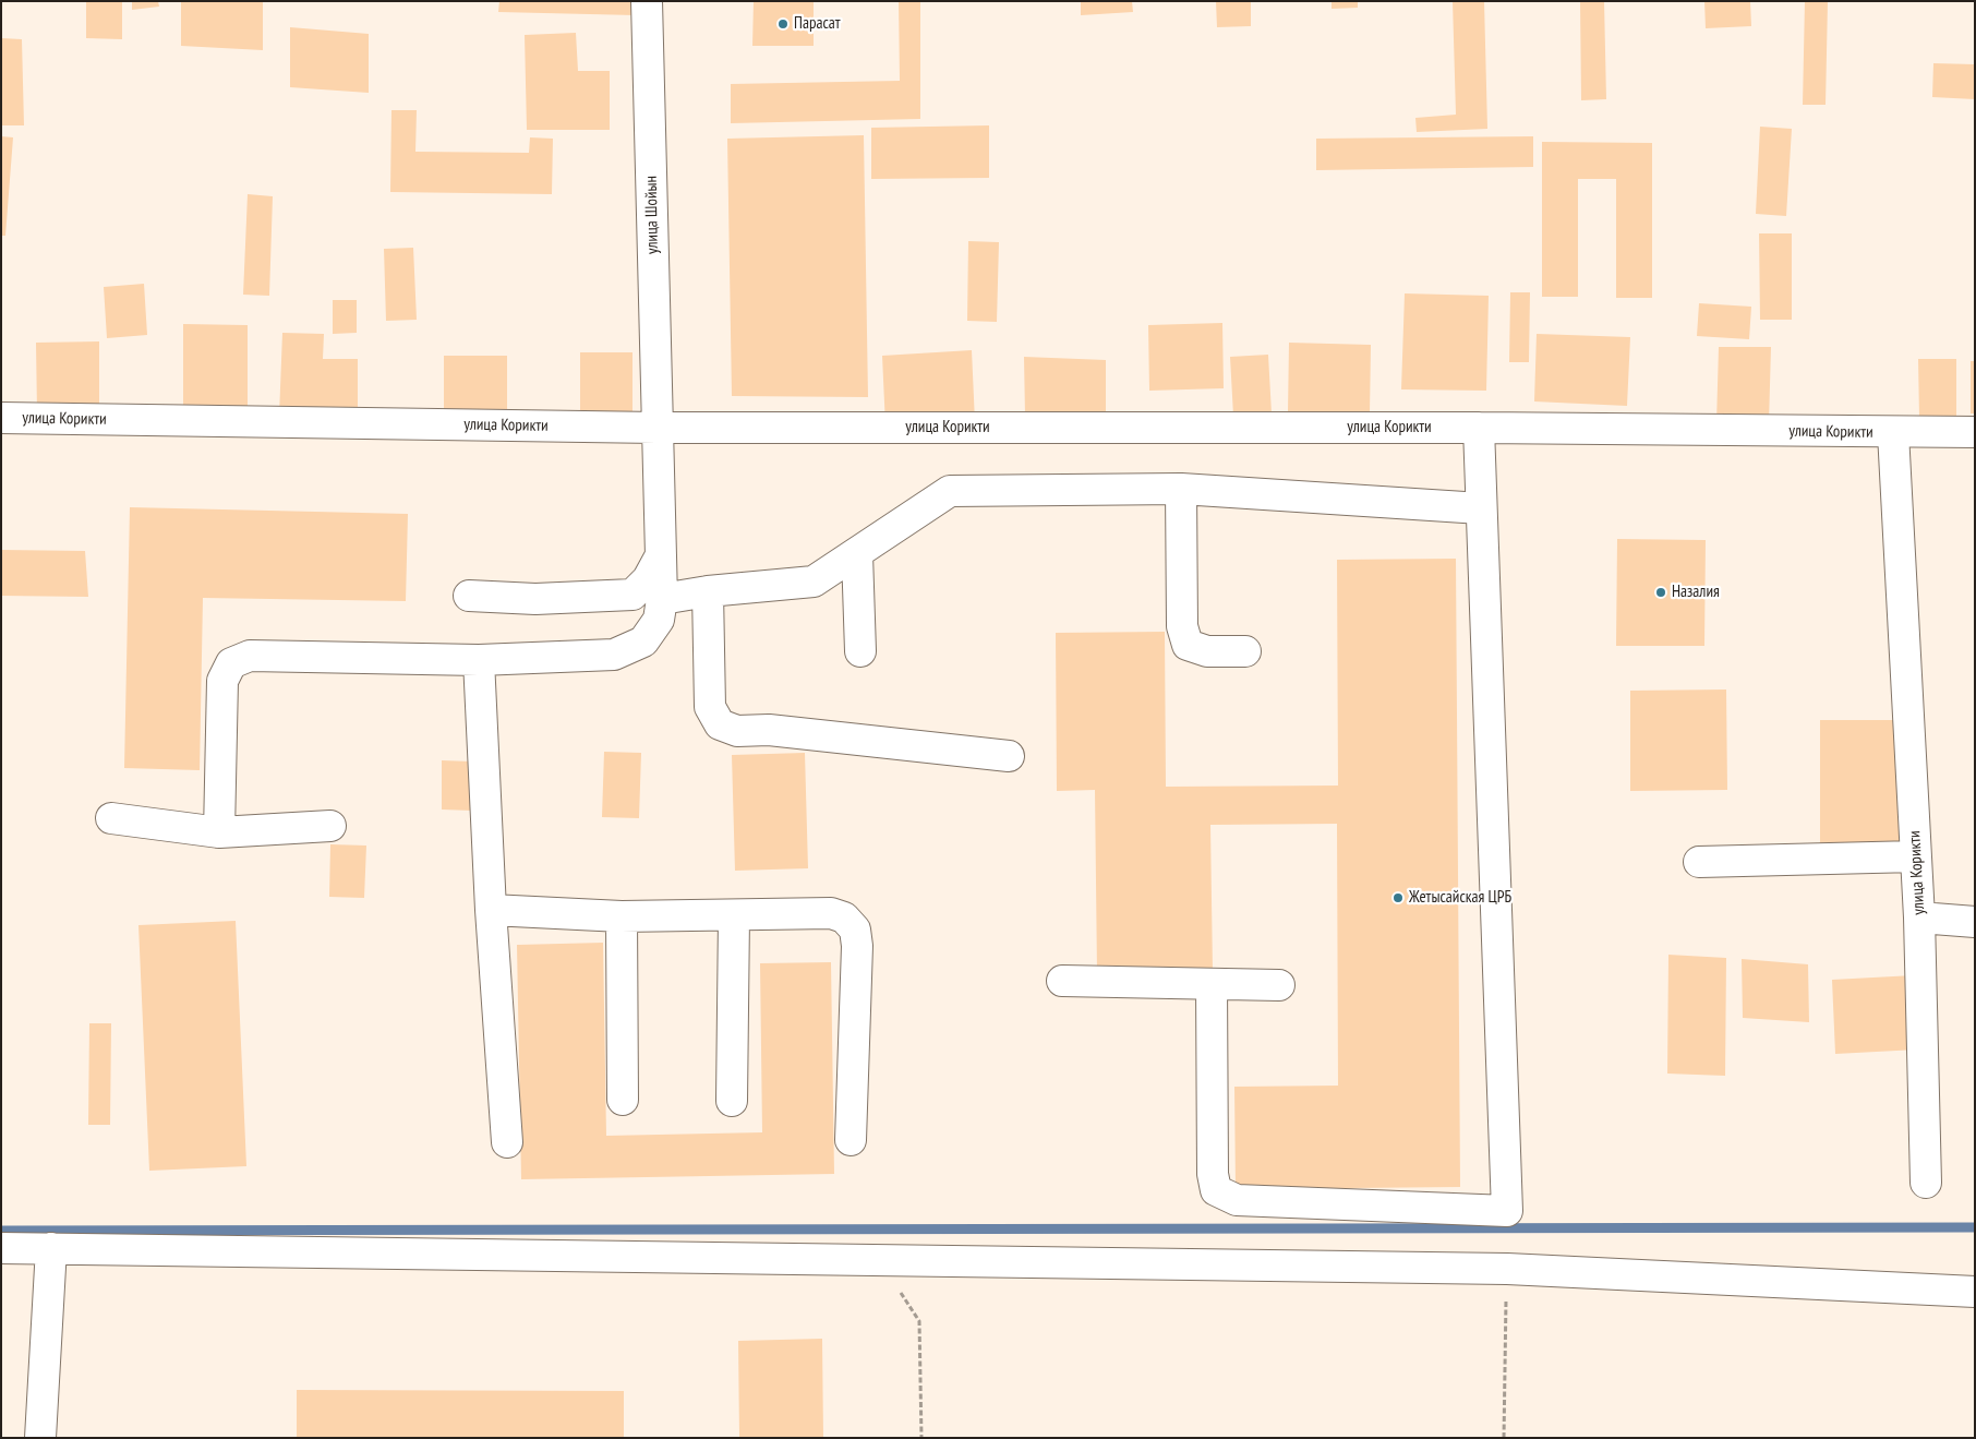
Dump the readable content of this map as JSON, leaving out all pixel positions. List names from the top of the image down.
{
  "streets": {
    "street": ["улица Шойын", "улица Корикти"]
  },
  "crossings": [
    ["улица Шойын", "улица Корикти"]
  ],
  "places": ["Парасат", "Назалия", "Жетысайская ЦРБ"]
}
